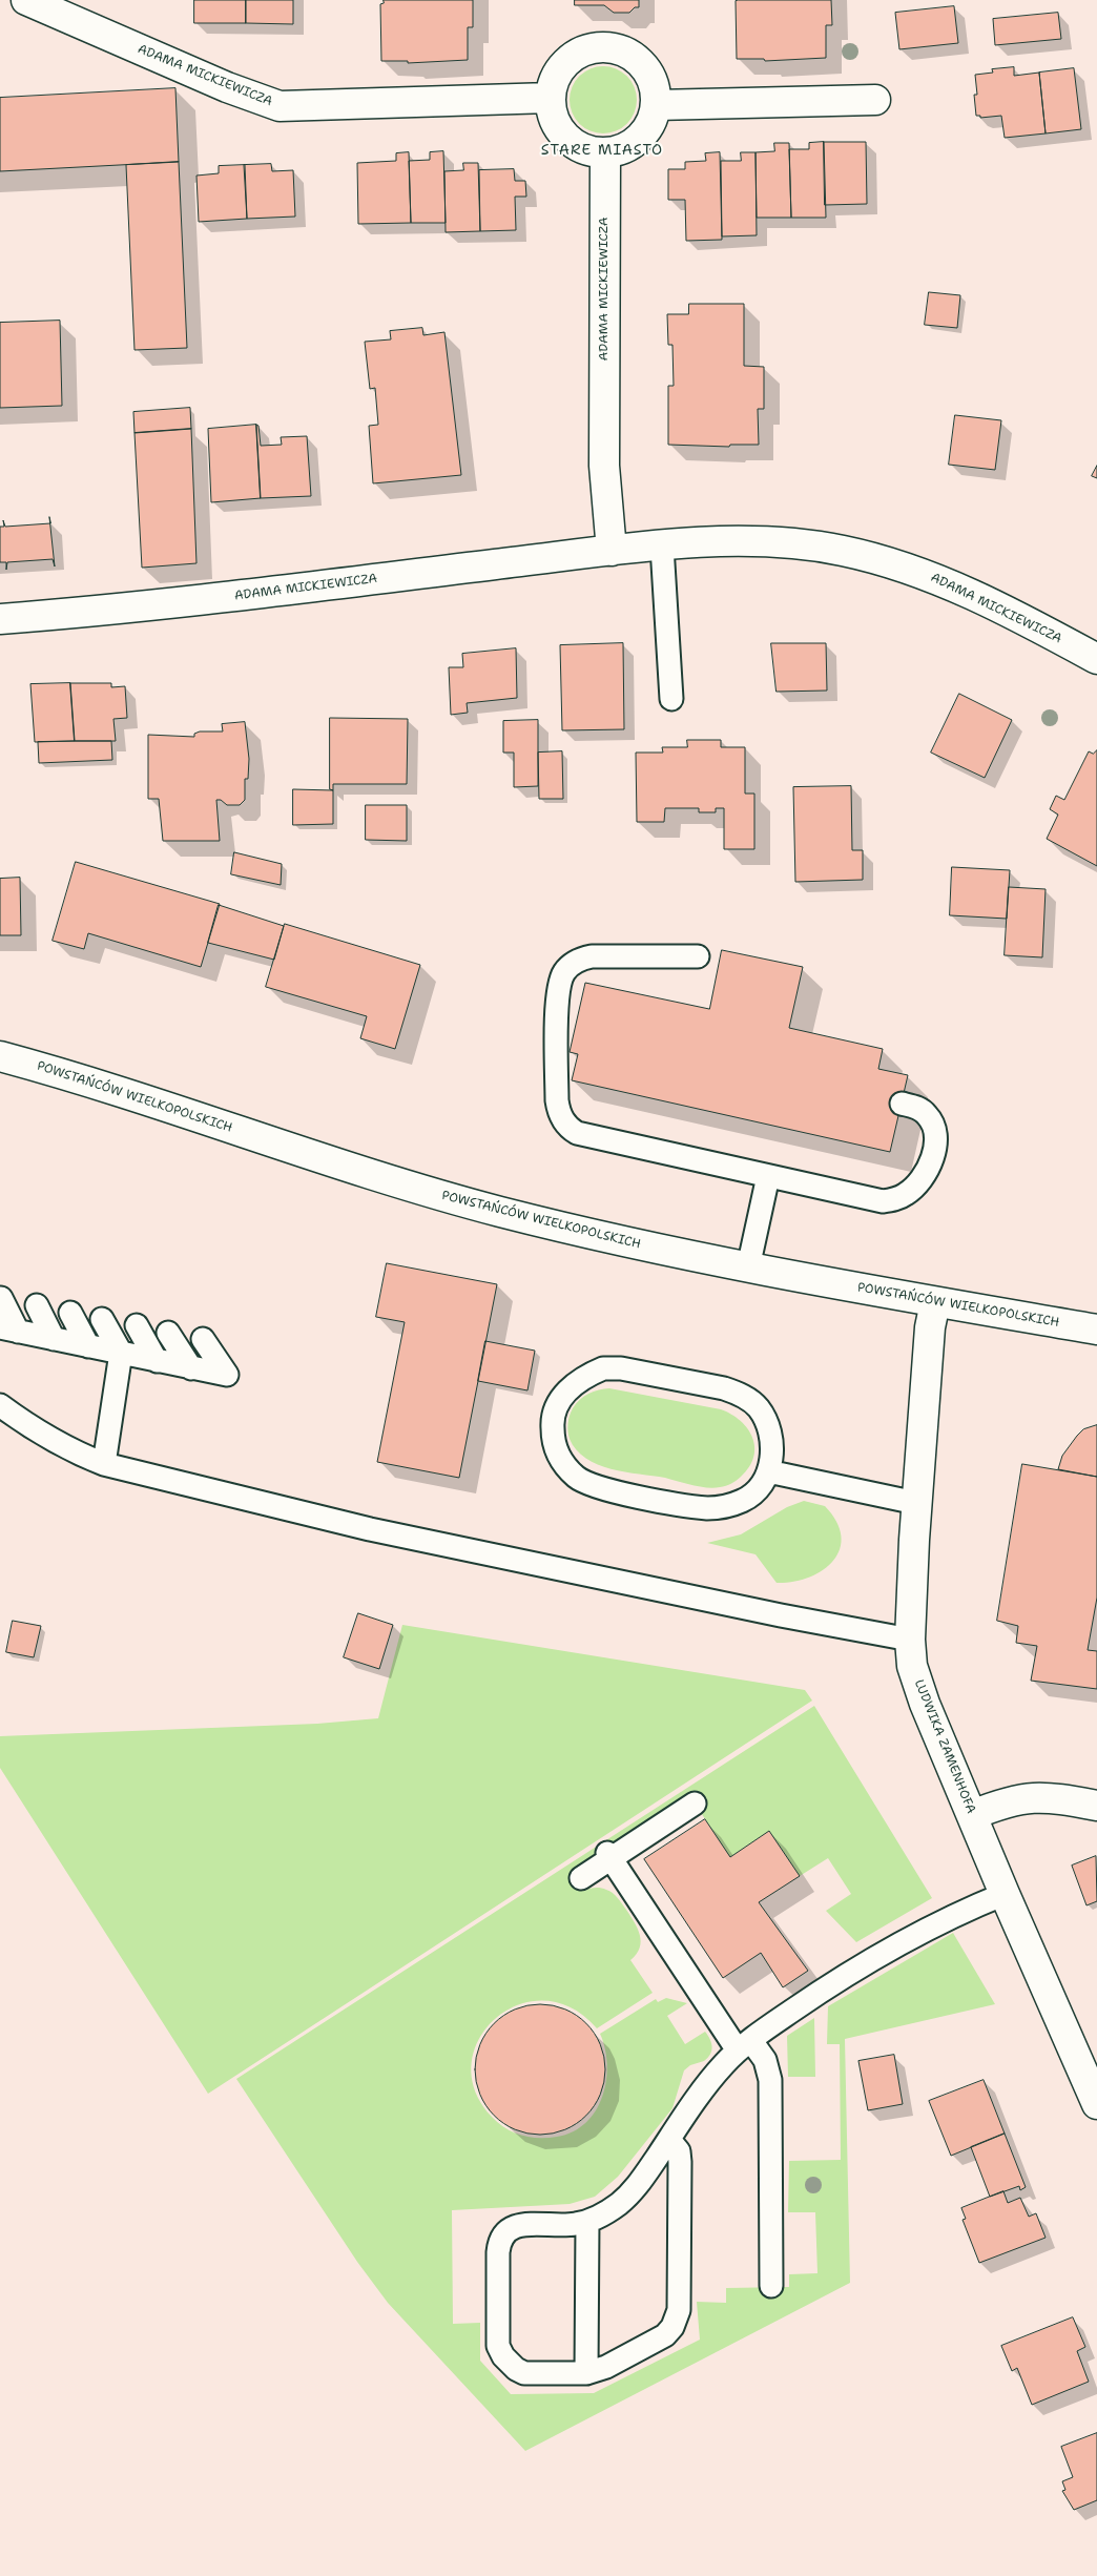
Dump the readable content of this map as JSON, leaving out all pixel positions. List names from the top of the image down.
{
  "streets": {
    "street": ["ADAMA MICKIEWICZA", "POWSTAŃCÓW WIELKOPOLSKICH", "LUDWIKA ZAMENHOFA"]
  },
  "crossings": [
    ["POWSTAŃCÓW WIELKOPOLSKICH", "LUDWIKA ZAMENHOFA"]
  ],
  "districts": ["STARE MIASTO"]
}
